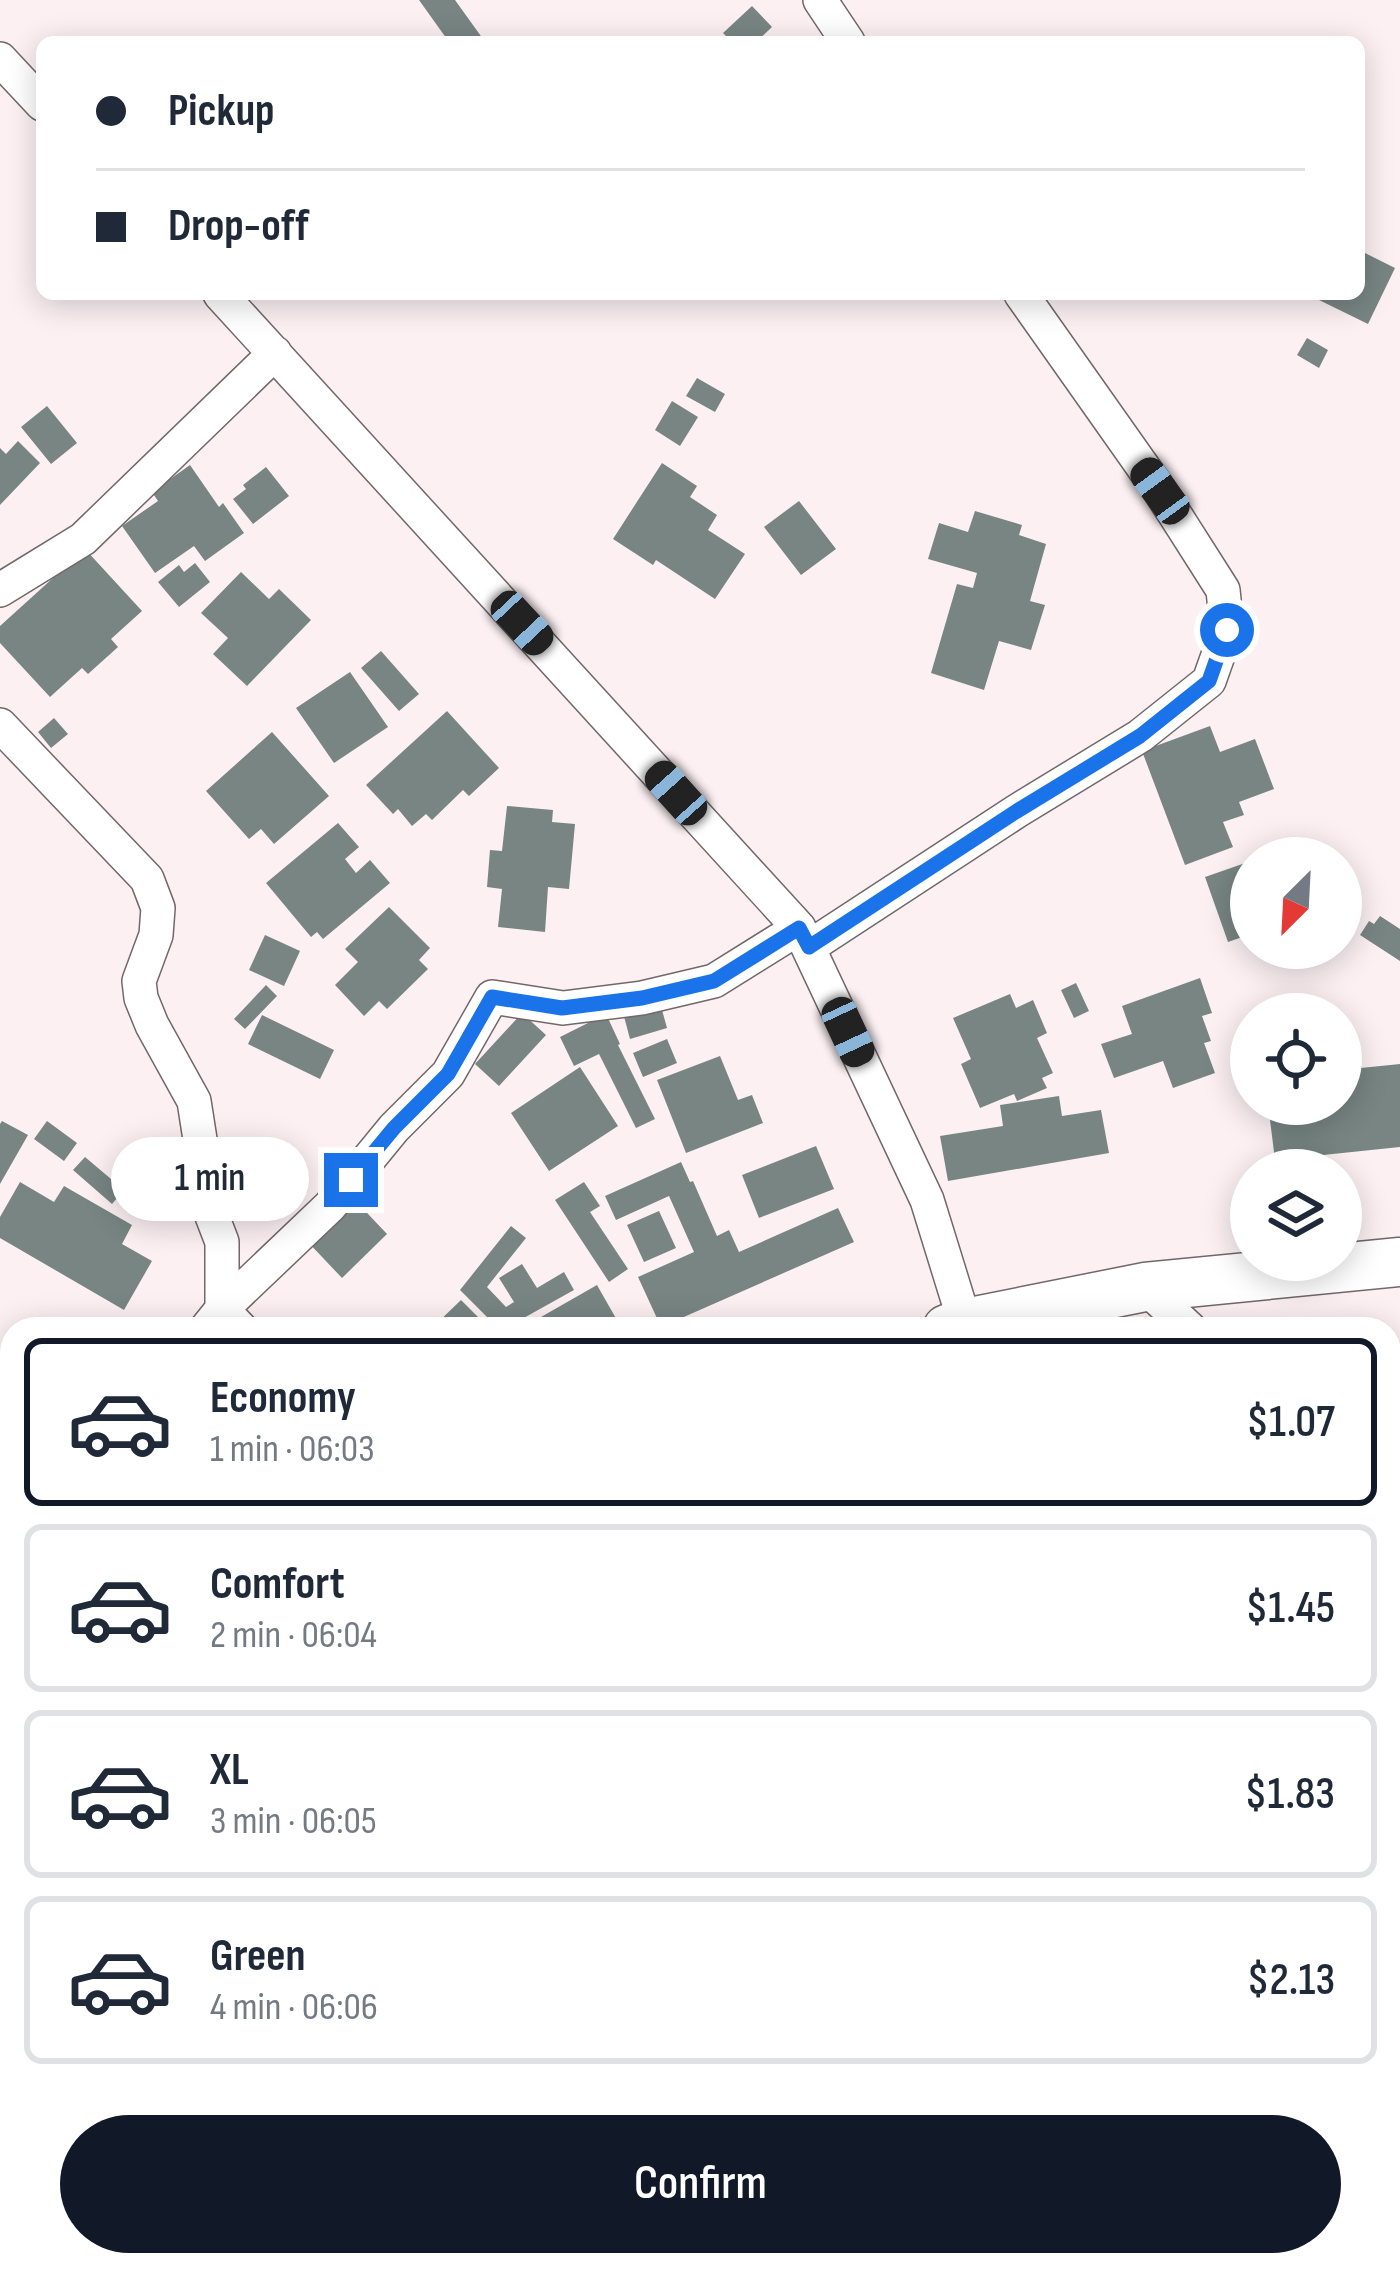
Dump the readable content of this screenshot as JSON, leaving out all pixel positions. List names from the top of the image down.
{
  "north": "bottom left",
  "page": {
    "banner": ["Pickup", "Drop-off"],
    "bubble": "1 min",
    "list": [
      {
        "name": "Economy",
        "note": "1 min · 06:03",
        "value": "$1.07"
      },
      {
        "name": "Comfort",
        "note": "2 min · 06:04",
        "value": "$1.45"
      },
      {
        "name": "XL",
        "note": "3 min · 06:05",
        "value": "$1.83"
      },
      {
        "name": "Green",
        "note": "4 min · 06:06",
        "value": "$2.13"
      }
    ],
    "buttons": "Confirm"
  }
}
